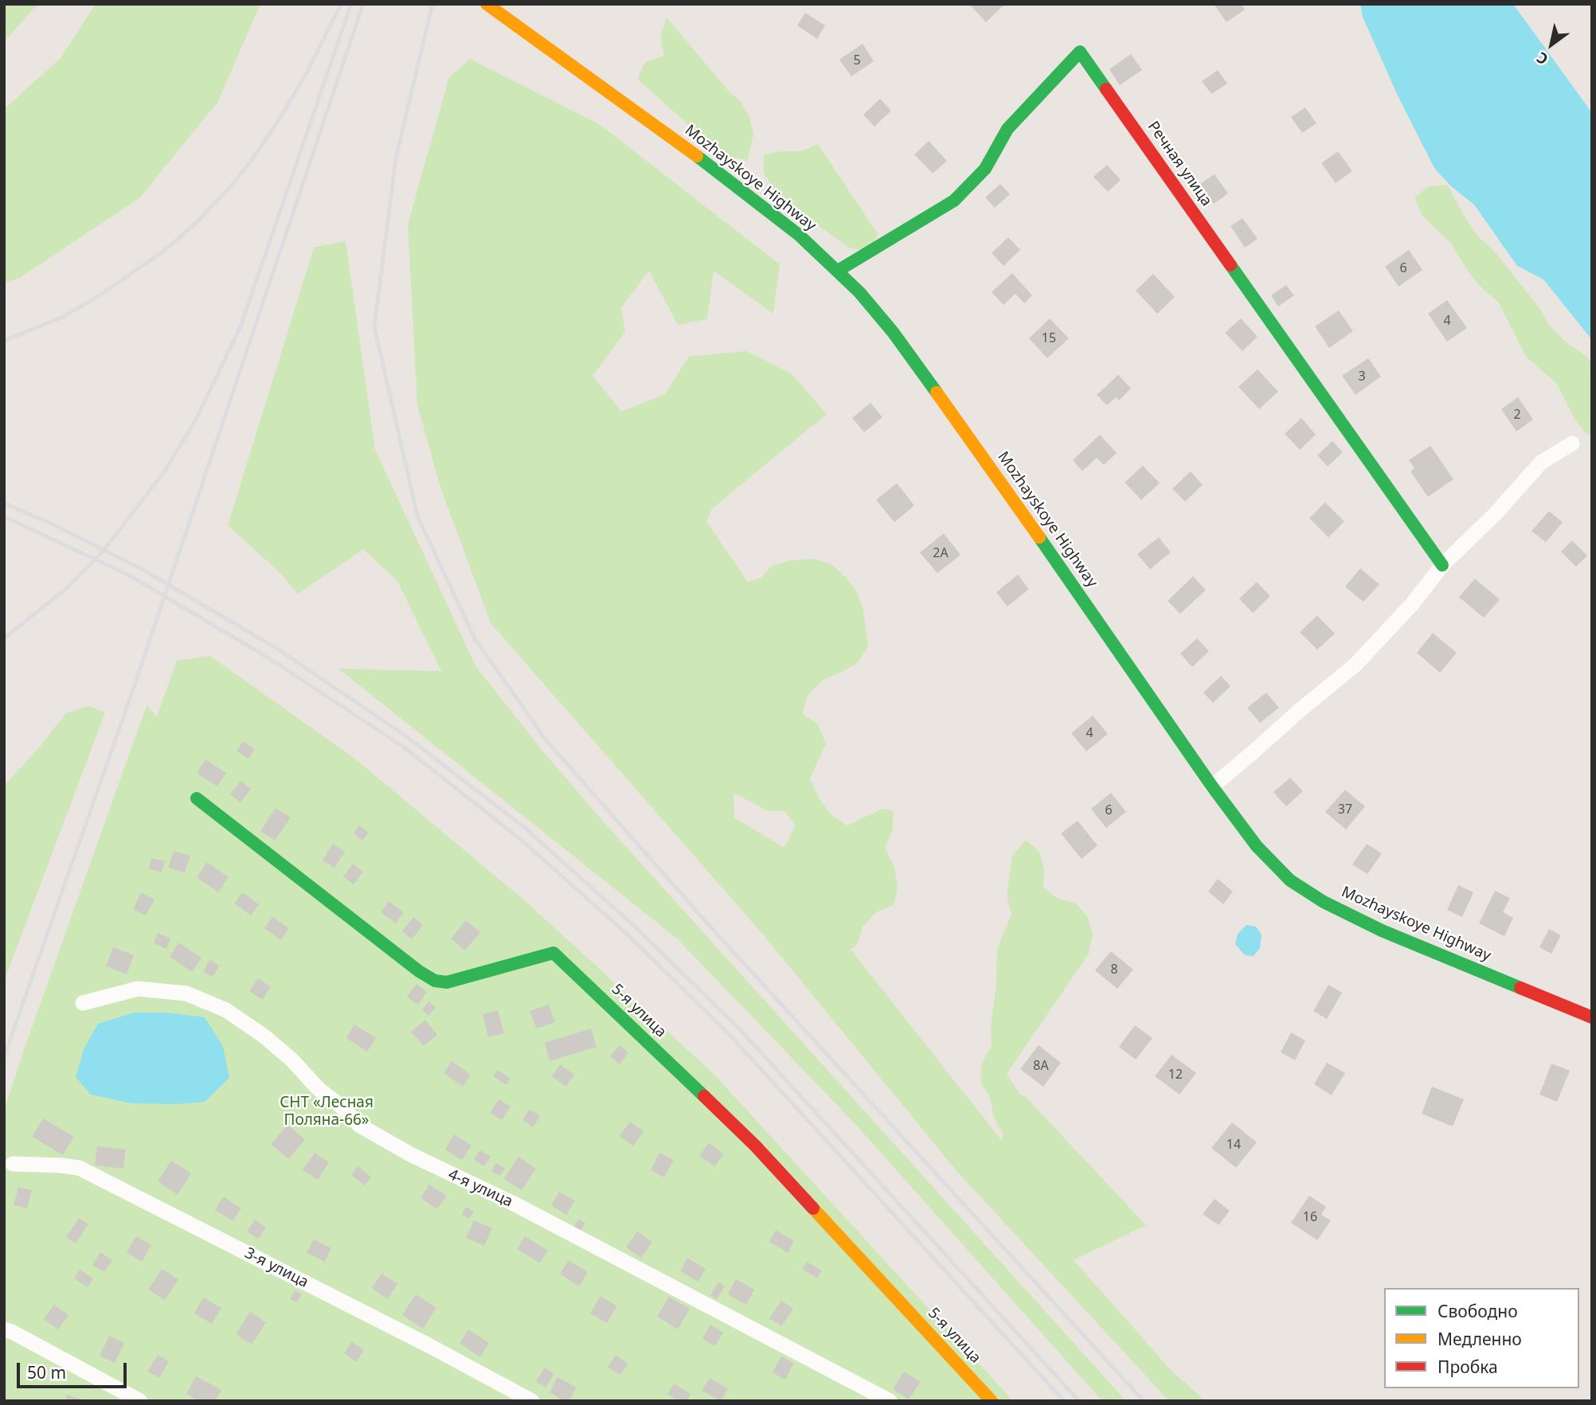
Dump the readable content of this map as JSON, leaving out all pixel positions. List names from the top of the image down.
{
  "streets": {
    "street": [
      "Речная улица",
      "Mozhayskoye Highway",
      "5-я улица",
      "4-я улица",
      "3-я улица"
    ]
  },
  "crossings": [
    ["Речная улица", "Mozhayskoye Highway"]
  ],
  "parks": ["СНТ «Лесная Поляна-66»"],
  "house_numbers": [
    "5",
    "6",
    "4",
    "15",
    "3",
    "2",
    "2А",
    "4",
    "37",
    "6",
    "8",
    "8А",
    "12",
    "14",
    "16"
  ],
  "legend": ["Свободно", "Медленно", "Пробка"],
  "scale_bar": "50 m",
  "north": "bottom left"
}
